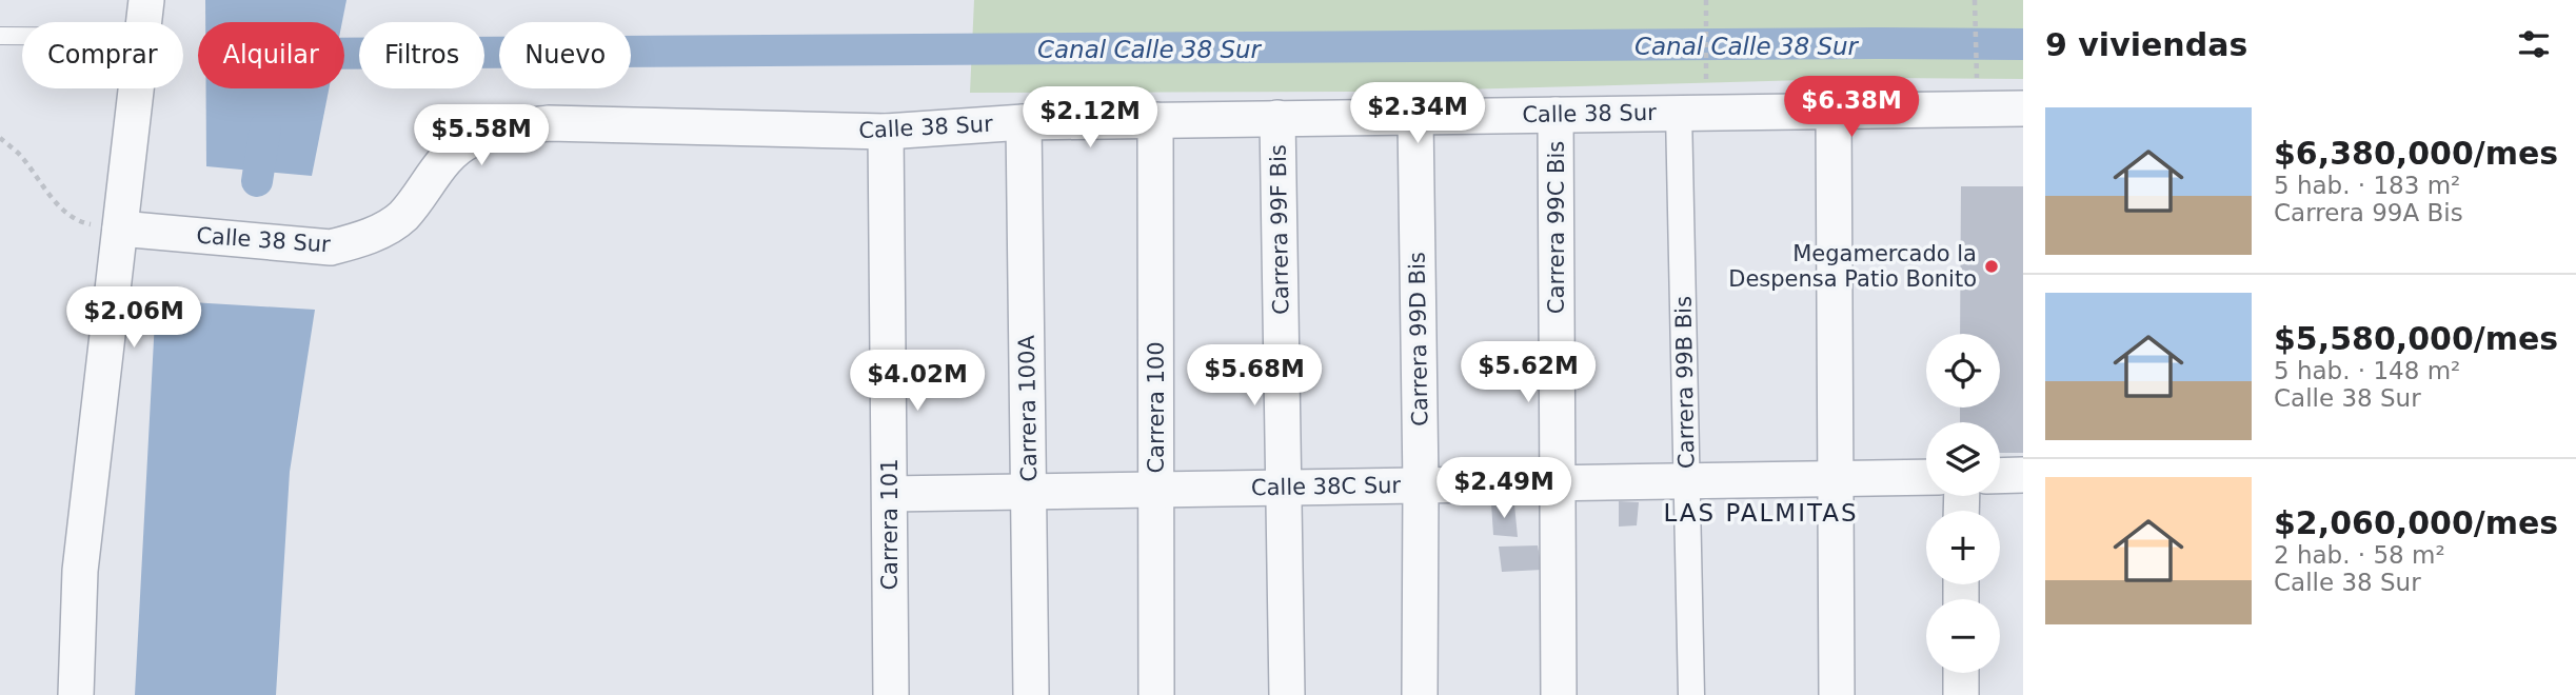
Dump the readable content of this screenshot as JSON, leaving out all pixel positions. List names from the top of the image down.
{
  "streets": {
    "street": [
      "Calle 38 Sur",
      "Carrera 99C Bis",
      "Carrera 99F Bis",
      "Carrera 99D Bis",
      "Carrera 99B Bis",
      "Carrera 100",
      "Carrera 100A",
      "Calle 38C Sur",
      "Carrera 101"
    ]
  },
  "crossings": [
    ["Calle 38 Sur", "Carrera 99C Bis"],
    ["Calle 38 Sur", "Carrera 99F Bis"],
    ["Calle 38 Sur", "Carrera 99D Bis"],
    ["Calle 38 Sur", "Carrera 99B Bis"],
    ["Calle 38 Sur", "Carrera 100"],
    ["Calle 38 Sur", "Carrera 100A"],
    ["Calle 38 Sur", "Carrera 101"],
    ["Carrera 99C Bis", "Calle 38C Sur"],
    ["Carrera 99F Bis", "Calle 38C Sur"],
    ["Carrera 99D Bis", "Calle 38C Sur"],
    ["Carrera 99B Bis", "Calle 38C Sur"],
    ["Carrera 100", "Calle 38C Sur"],
    ["Carrera 100A", "Calle 38C Sur"],
    ["Calle 38C Sur", "Carrera 101"]
  ],
  "districts": ["LAS PALMITAS"],
  "water": ["Canal Calle 38 Sur"],
  "places": ["Megamercado la Despensa Patio Bonito"],
  "page": {
    "heading": "9 viviendas",
    "chip": [
      "Comprar",
      "Alquilar",
      "Filtros",
      "Nuevo"
    ],
    "price": [
      "$6.38M",
      "$2.34M",
      "$2.12M",
      "$5.58M",
      "$2.06M",
      "$5.62M",
      "$5.68M",
      "$4.02M",
      "$2.49M"
    ],
    "list": [
      {
        "name": "$6,380,000/mes",
        "note": "5 hab. · 183 m² · Carrera 99A Bis"
      },
      {
        "name": "$5,580,000/mes",
        "note": "5 hab. · 148 m² · Calle 38 Sur"
      },
      {
        "name": "$2,060,000/mes",
        "note": "2 hab. · 58 m² · Calle 38 Sur"
      }
    ],
    "map_buttons": ["+", "−"]
  }
}
